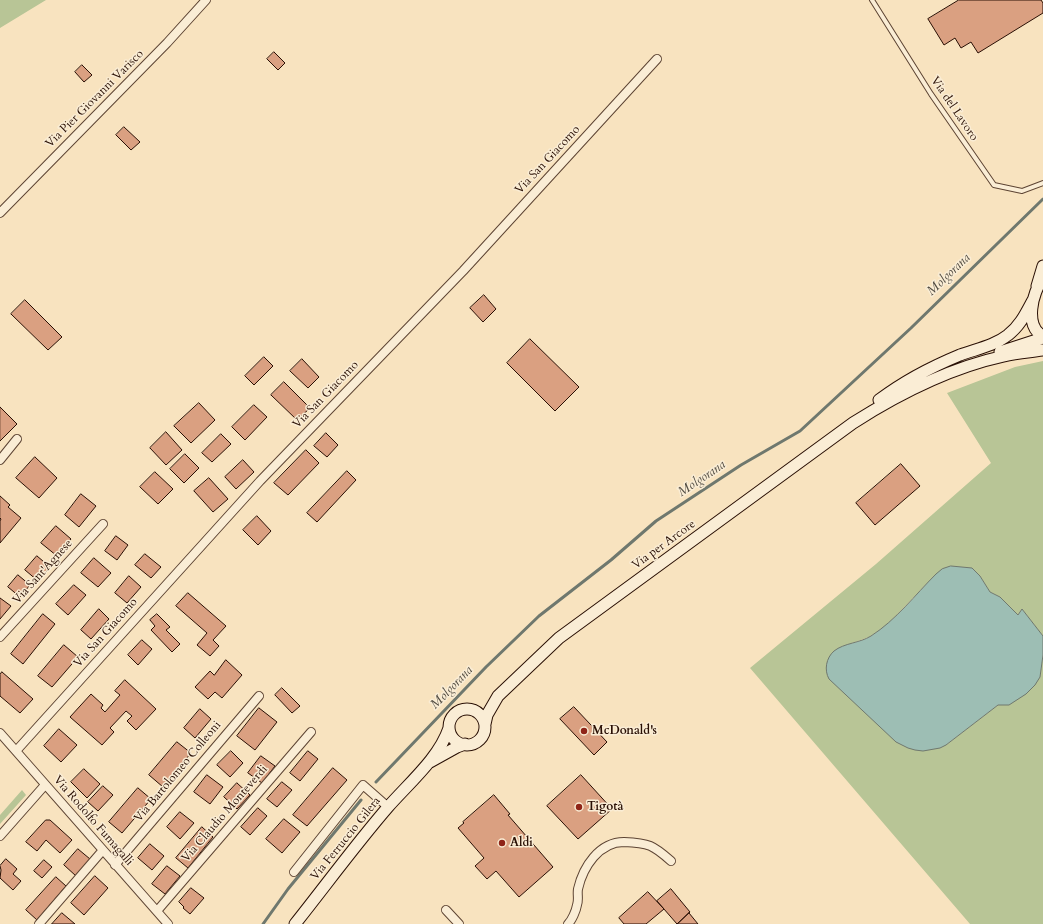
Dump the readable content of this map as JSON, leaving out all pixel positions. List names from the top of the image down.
{
  "streets": {
    "main road": ["Via per Arcore", "Via Ferruccio Gilera"],
    "street": [
      "Via Pier Giovanni Varisco",
      "Via San Giacomo",
      "Via Sant'Agnese",
      "Via Bartolomeo Colleoni",
      "Via Claudio Monteverdi",
      "Via Rodolfo Fumagalli"
    ],
    "lane": ["Via del Lavoro"]
  },
  "crossings": [
    ["Via San Giacomo", "Via Rodolfo Fumagalli"],
    ["Via per Arcore", "Via Ferruccio Gilera"],
    ["Via Bartolomeo Colleoni", "Via Rodolfo Fumagalli"],
    ["Via Claudio Monteverdi", "Via Rodolfo Fumagalli"]
  ],
  "water": ["Molgorana"],
  "places": ["McDonald's", "Tigotà", "Aldi"]
}
